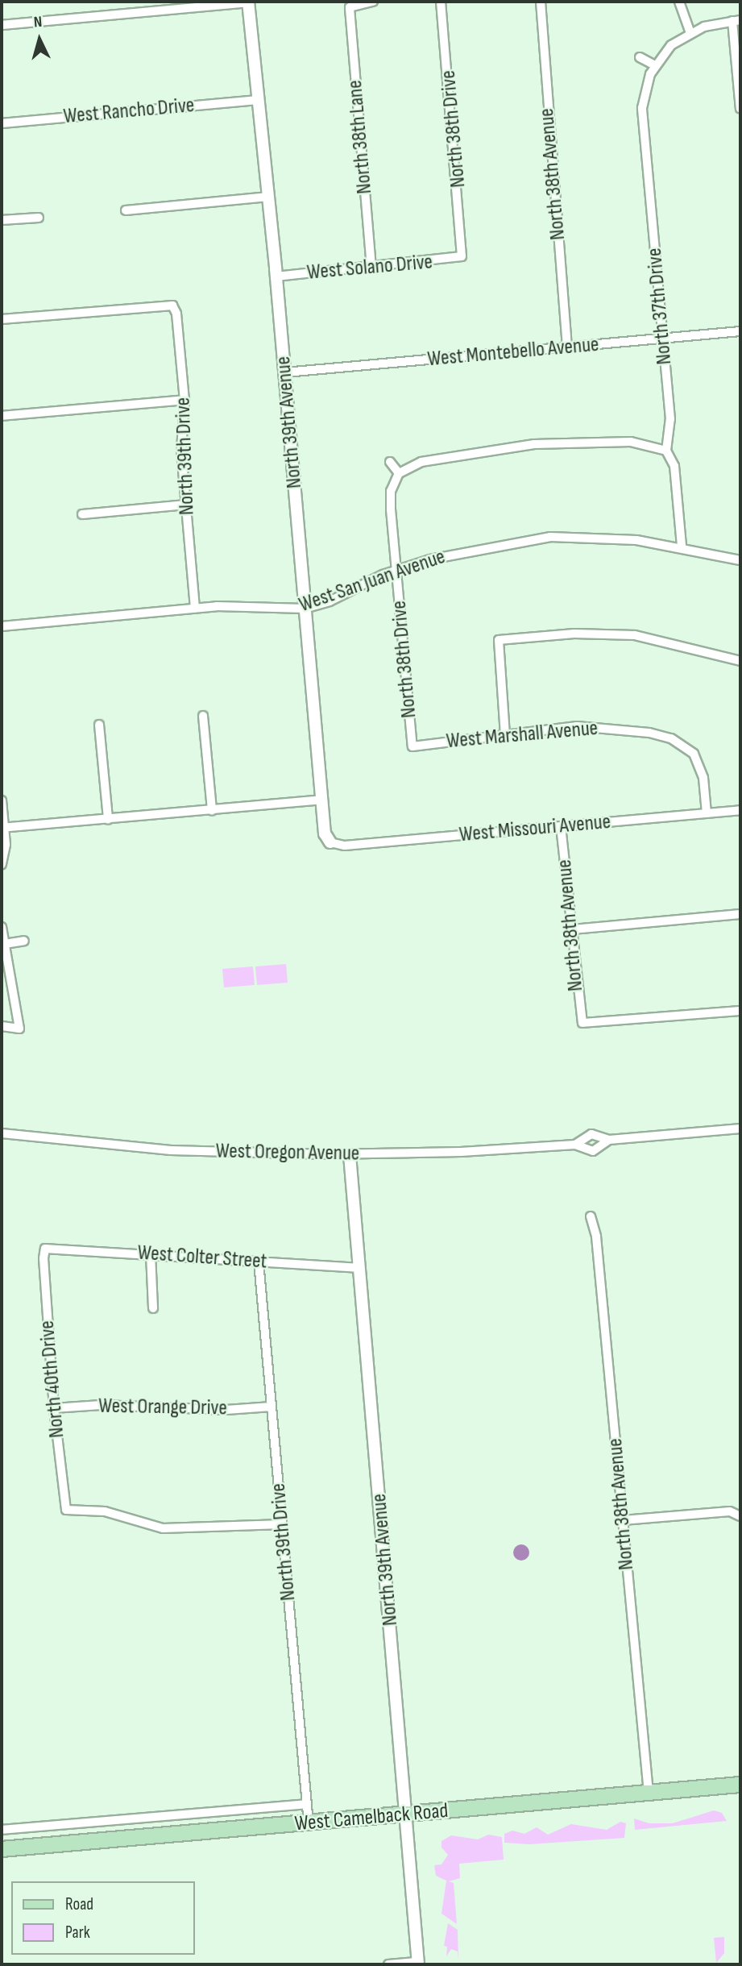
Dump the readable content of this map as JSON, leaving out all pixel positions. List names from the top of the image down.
{
  "streets": {
    "main road": ["West Camelback Road"],
    "street": [
      "West Rancho Drive",
      "North 38th Drive",
      "North 38th Lane",
      "North 38th Avenue",
      "West Solano Drive",
      "North 37th Drive",
      "West Montebello Avenue",
      "North 39th Avenue",
      "North 39th Drive",
      "West San Juan Avenue",
      "West Marshall Avenue",
      "West Missouri Avenue",
      "West Oregon Avenue",
      "West Colter Street",
      "North 40th Drive",
      "West Orange Drive"
    ]
  },
  "crossings": [
    ["West Rancho Drive", "North 39th Avenue"],
    ["North 38th Drive", "West Solano Drive"],
    ["North 38th Drive", "West San Juan Avenue"],
    ["North 38th Drive", "West Marshall Avenue"],
    ["North 38th Lane", "West Solano Drive"],
    ["North 38th Avenue", "West Montebello Avenue"],
    ["North 38th Avenue", "West Missouri Avenue"],
    ["North 38th Avenue", "West Camelback Road"],
    ["West Solano Drive", "North 39th Avenue"],
    ["North 37th Drive", "West Montebello Avenue"],
    ["North 37th Drive", "West San Juan Avenue"],
    ["West Montebello Avenue", "North 39th Avenue"],
    ["North 39th Avenue", "West San Juan Avenue"],
    ["North 39th Avenue", "West Missouri Avenue"],
    ["North 39th Avenue", "West Oregon Avenue"],
    ["North 39th Avenue", "West Colter Street"],
    ["North 39th Avenue", "West Camelback Road"],
    ["North 39th Drive", "West San Juan Avenue"],
    ["North 39th Drive", "West Colter Street"],
    ["North 39th Drive", "North 40th Drive"],
    ["North 39th Drive", "West Orange Drive"],
    ["North 39th Drive", "West Camelback Road"],
    ["West Marshall Avenue", "West Missouri Avenue"],
    ["West Colter Street", "North 40th Drive"],
    ["North 40th Drive", "West Orange Drive"]
  ],
  "legend": ["Road", "Park"],
  "north": "top"
}
